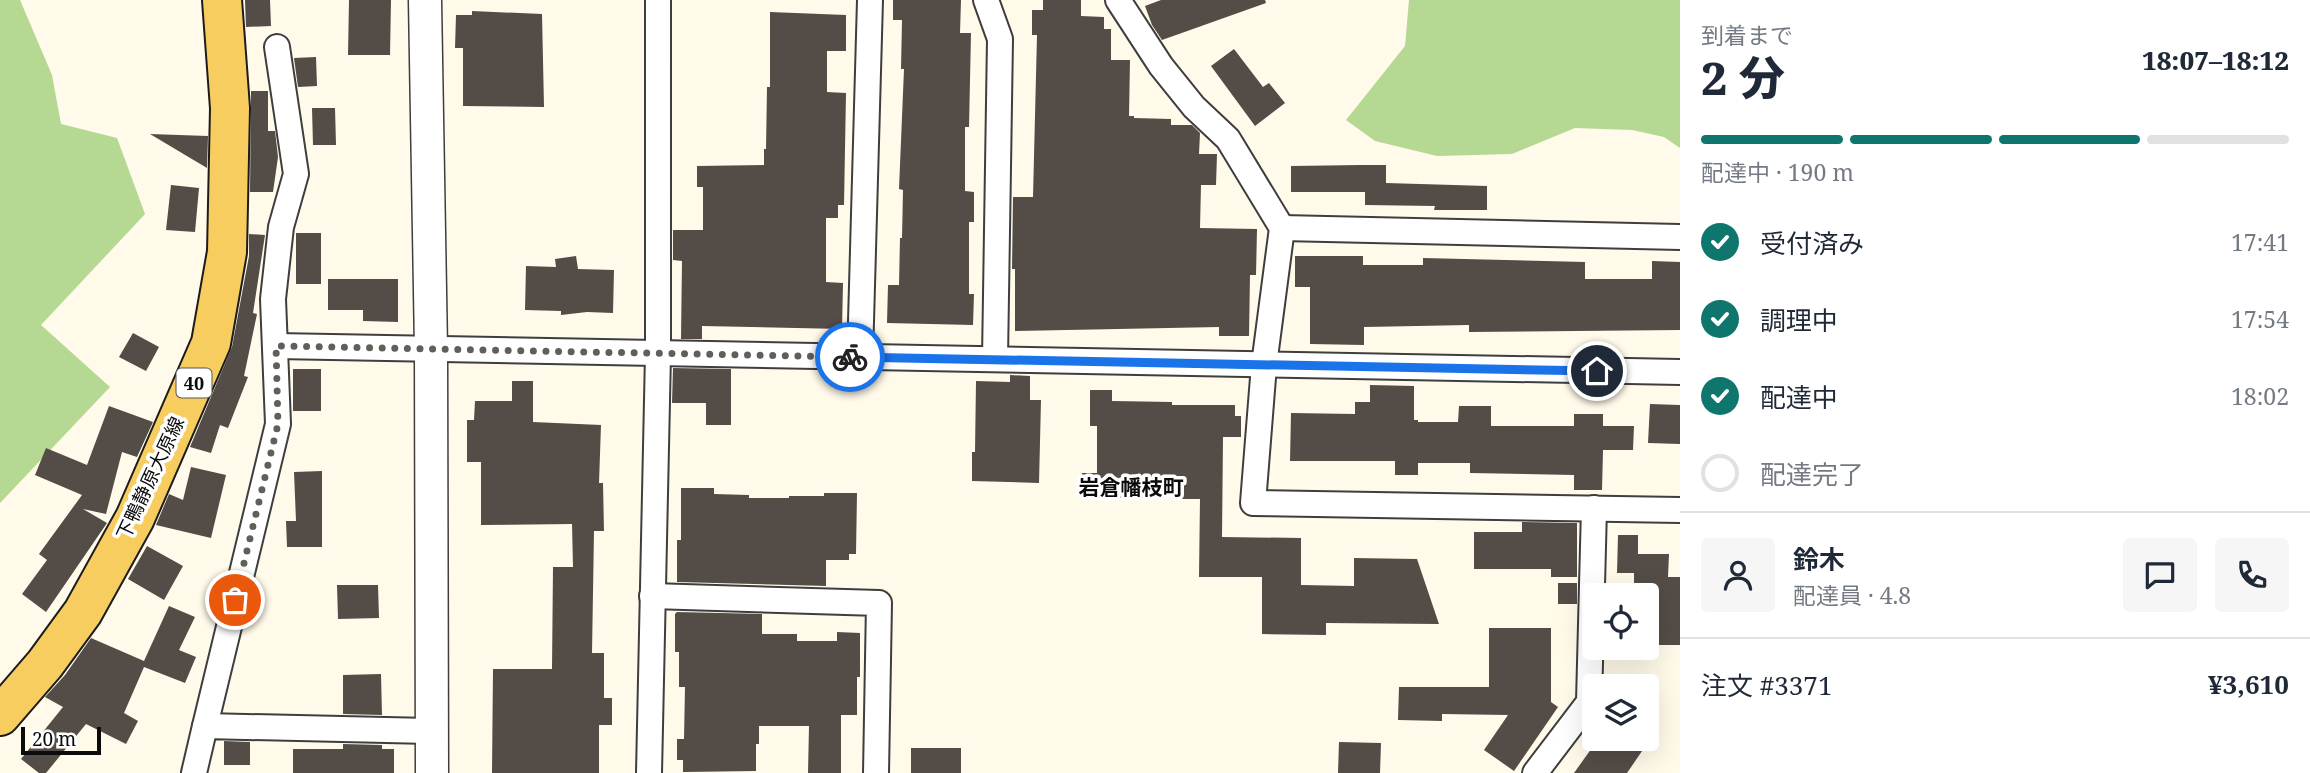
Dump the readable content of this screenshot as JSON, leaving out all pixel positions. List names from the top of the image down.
{
  "streets": {
    "main road": ["40", "下鴨静原大原線"]
  },
  "districts": ["岩倉幡枝町"],
  "scale_bar": "20 m",
  "page": {
    "heading": ["2 分", "到着まで", "18:07–18:12"],
    "panel": [
      "鈴木",
      "配達員 · 4.8",
      "注文 #3371",
      "¥3,610"
    ],
    "bar": "配達中 · 190 m",
    "list": [
      ["受付済み", "17:41"],
      ["調理中", "17:54"],
      ["配達中", "18:02"],
      "配達完了"
    ],
    "scale": "20 m"
  }
}
